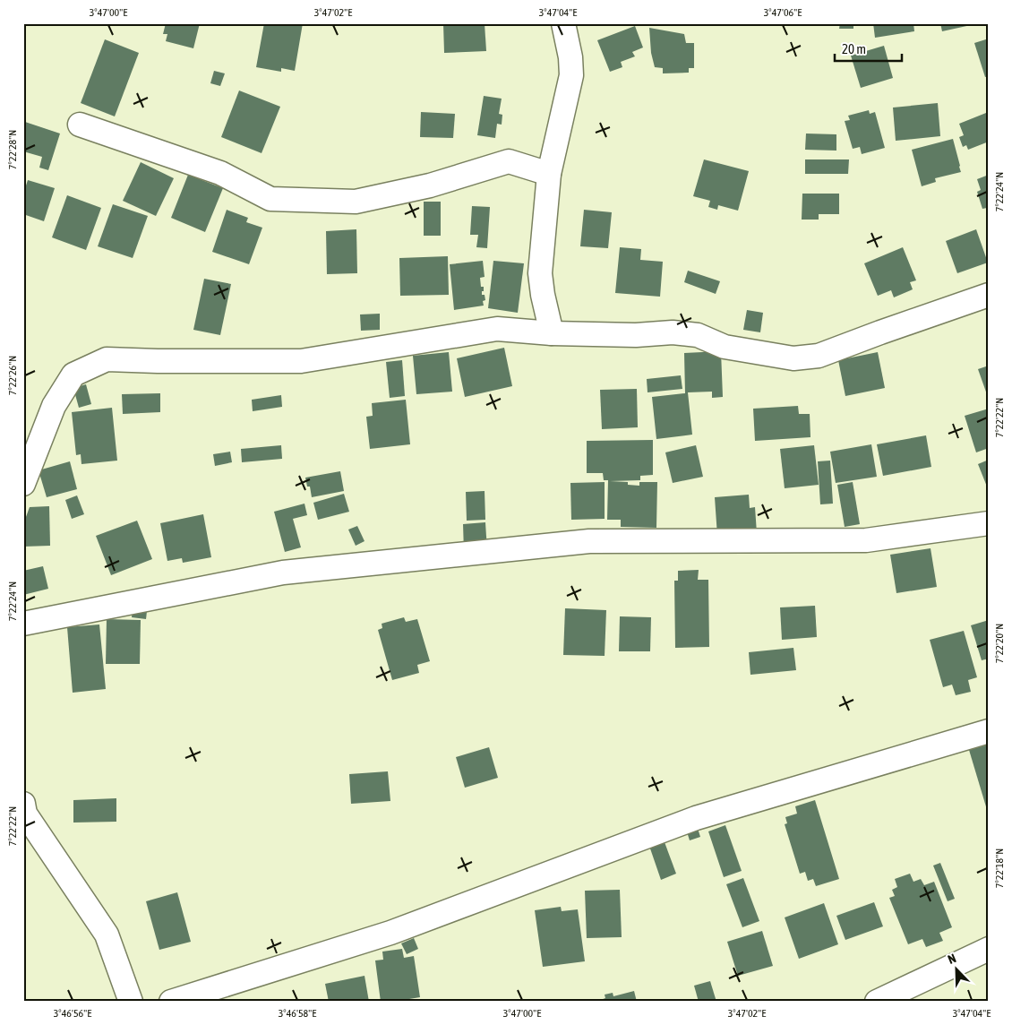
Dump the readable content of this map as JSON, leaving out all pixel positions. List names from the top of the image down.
{
  "scale_bar": "20 m",
  "north": "top left",
  "coordinates": [
    "3°47'00\"E",
    "3°47'02\"E",
    "3°47'04\"E",
    "3°47'06\"E",
    "7°22'28\"N",
    "7°22'24\"N",
    "7°22'26\"N",
    "7°22'22\"N",
    "7°22'20\"N",
    "7°22'18\"N",
    "3°46'56\"E",
    "3°46'58\"E"
  ]
}
